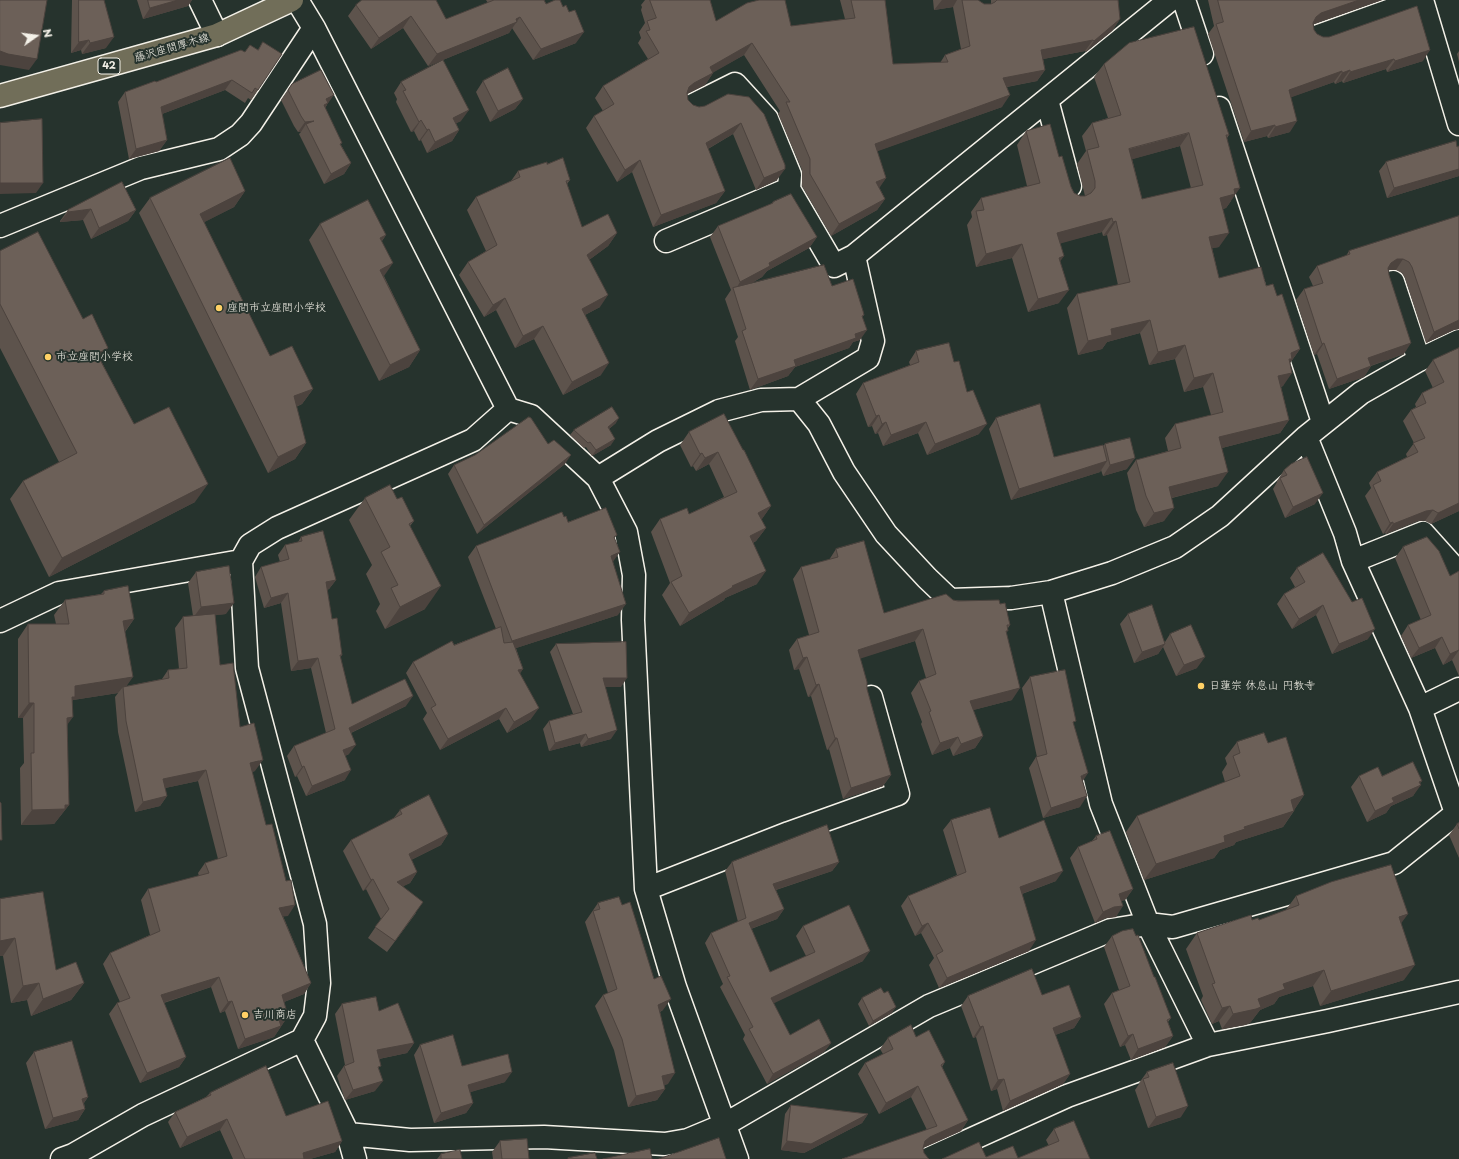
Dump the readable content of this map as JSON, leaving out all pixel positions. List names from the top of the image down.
{
  "streets": {
    "main road": ["藤沢座間厚木線", "42"]
  },
  "places": [
    "座間市立座間小学校",
    "市立座間小学校",
    "日蓮宗 休息山 円教寺",
    "吉川商店"
  ],
  "north": "right"
}
